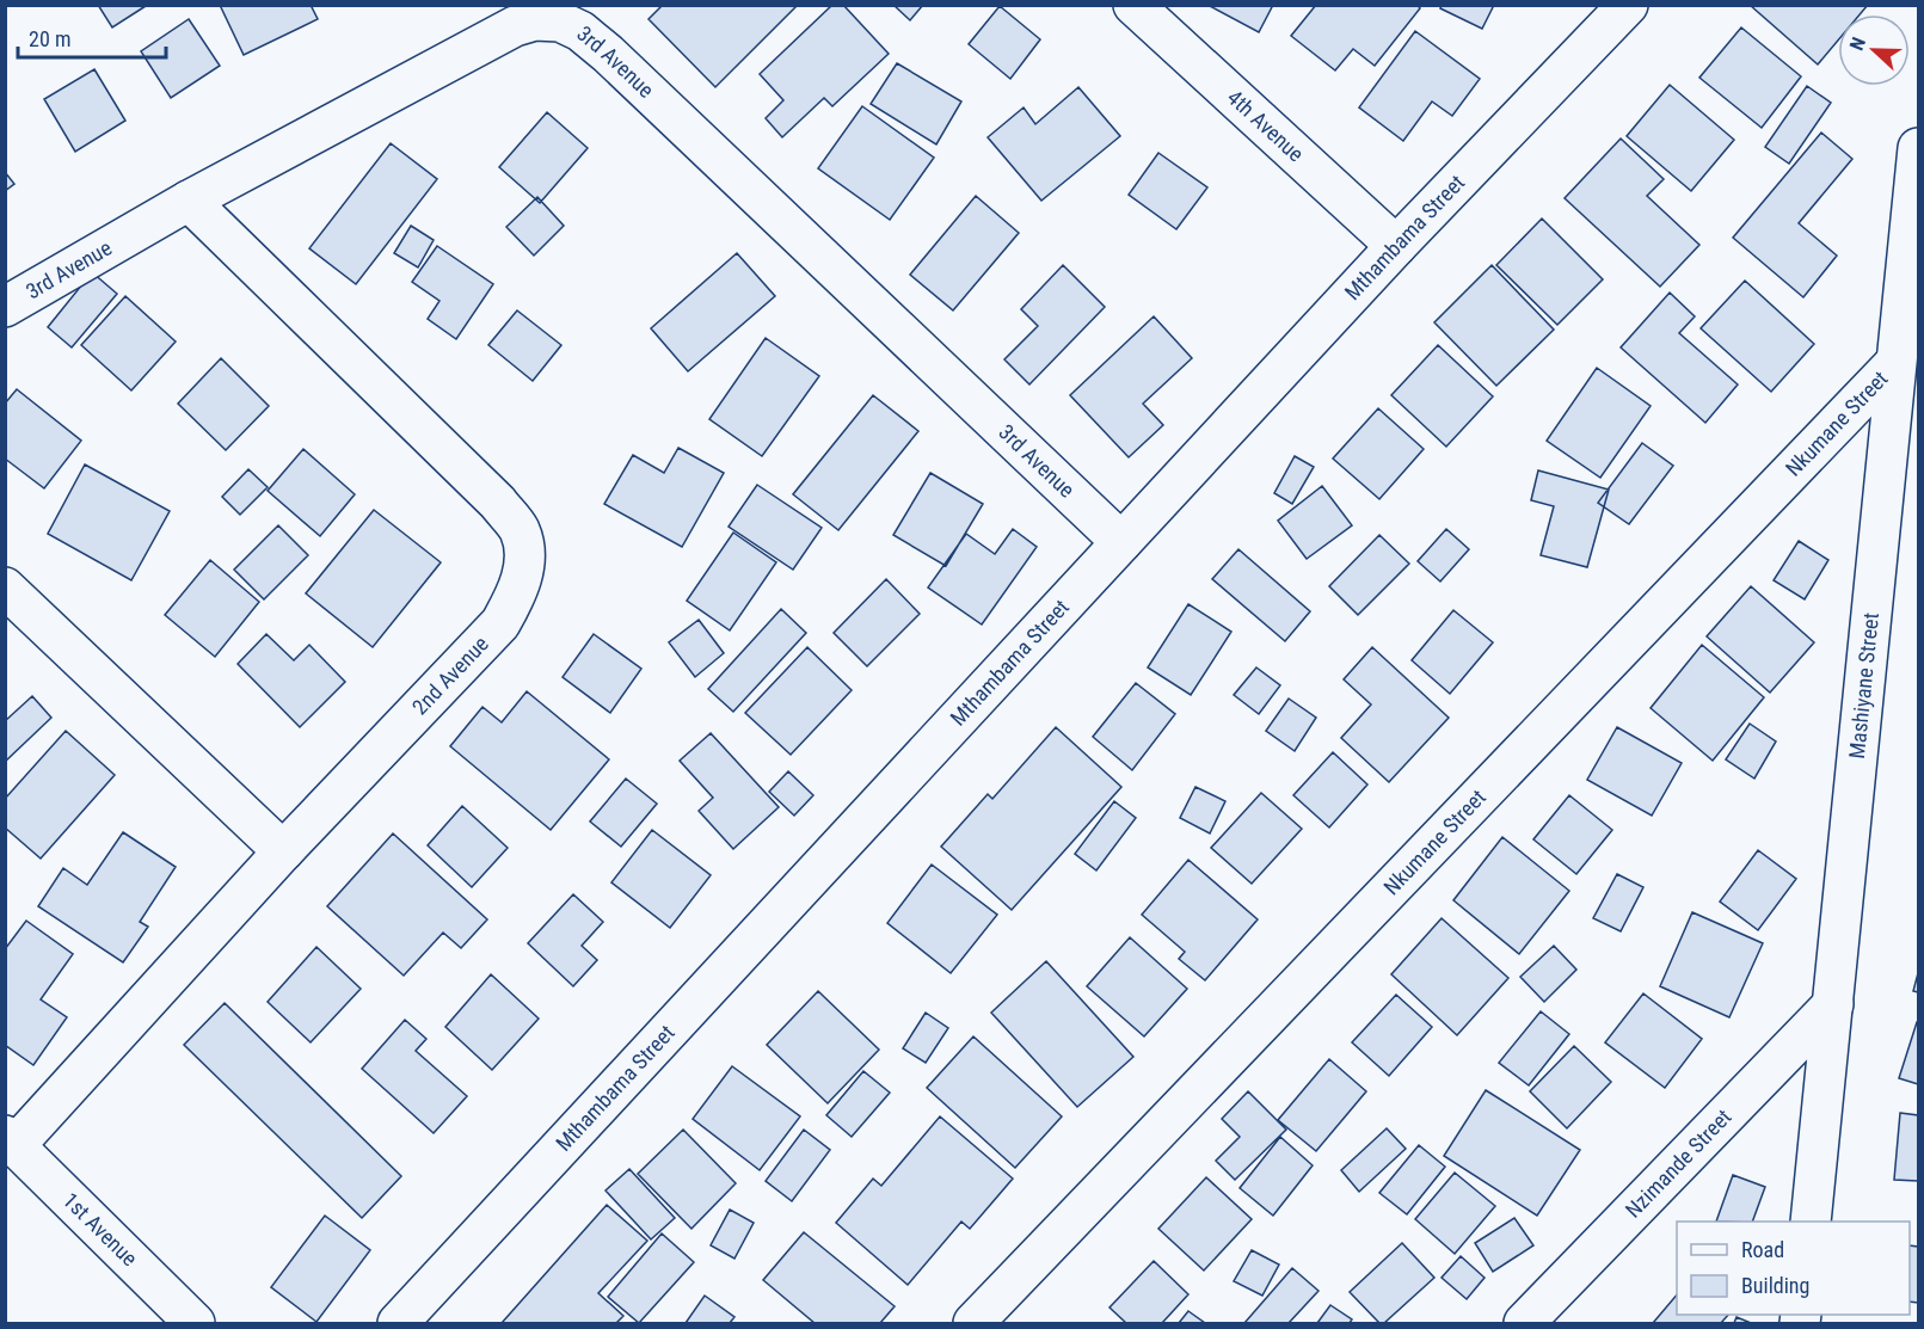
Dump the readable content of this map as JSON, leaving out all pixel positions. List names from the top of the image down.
{
  "streets": {
    "street": [
      "3rd Avenue",
      "4th Avenue",
      "Mthambama Street",
      "Nkumane Street",
      "2nd Avenue",
      "Mashiyane Street",
      "Nzimande Street",
      "1st Avenue"
    ]
  },
  "crossings": [
    ["3rd Avenue", "Mthambama Street"],
    ["3rd Avenue", "2nd Avenue"],
    ["4th Avenue", "Mthambama Street"],
    ["Nkumane Street", "Mashiyane Street"],
    ["2nd Avenue", "1st Avenue"],
    ["Mashiyane Street", "Nzimande Street"]
  ],
  "legend": ["Road", "Building"],
  "scale_bar": "20 m",
  "north": "left"
}
